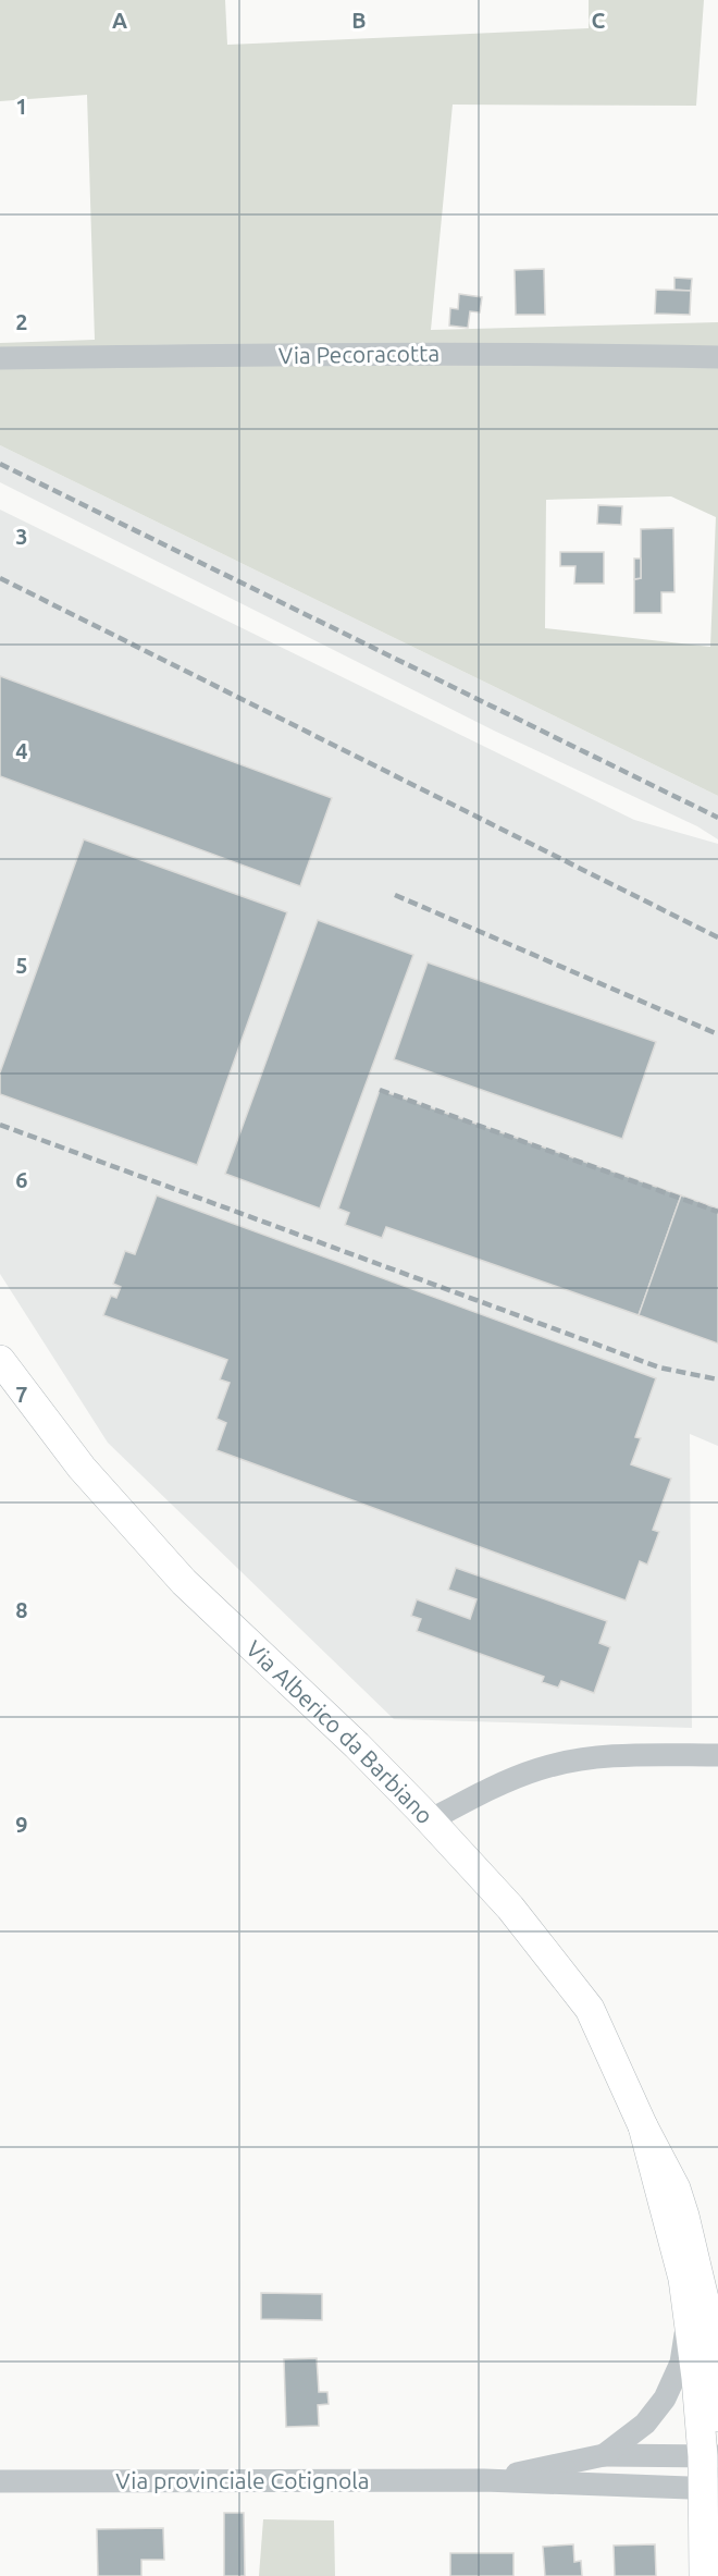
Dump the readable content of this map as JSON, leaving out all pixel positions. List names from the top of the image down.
{
  "streets": {
    "main road": ["Via Alberico da Barbiano"],
    "street": ["Via Pecoracotta", "Via provinciale Cotignola"]
  },
  "crossings": [
    ["Via Alberico da Barbiano", "Via provinciale Cotignola"]
  ],
  "grid": {
    "columns": ["A", "B", "C"],
    "rows": [
      "1",
      "2",
      "3",
      "4",
      "5",
      "6",
      "7",
      "8",
      "9"
    ]
  }
}
